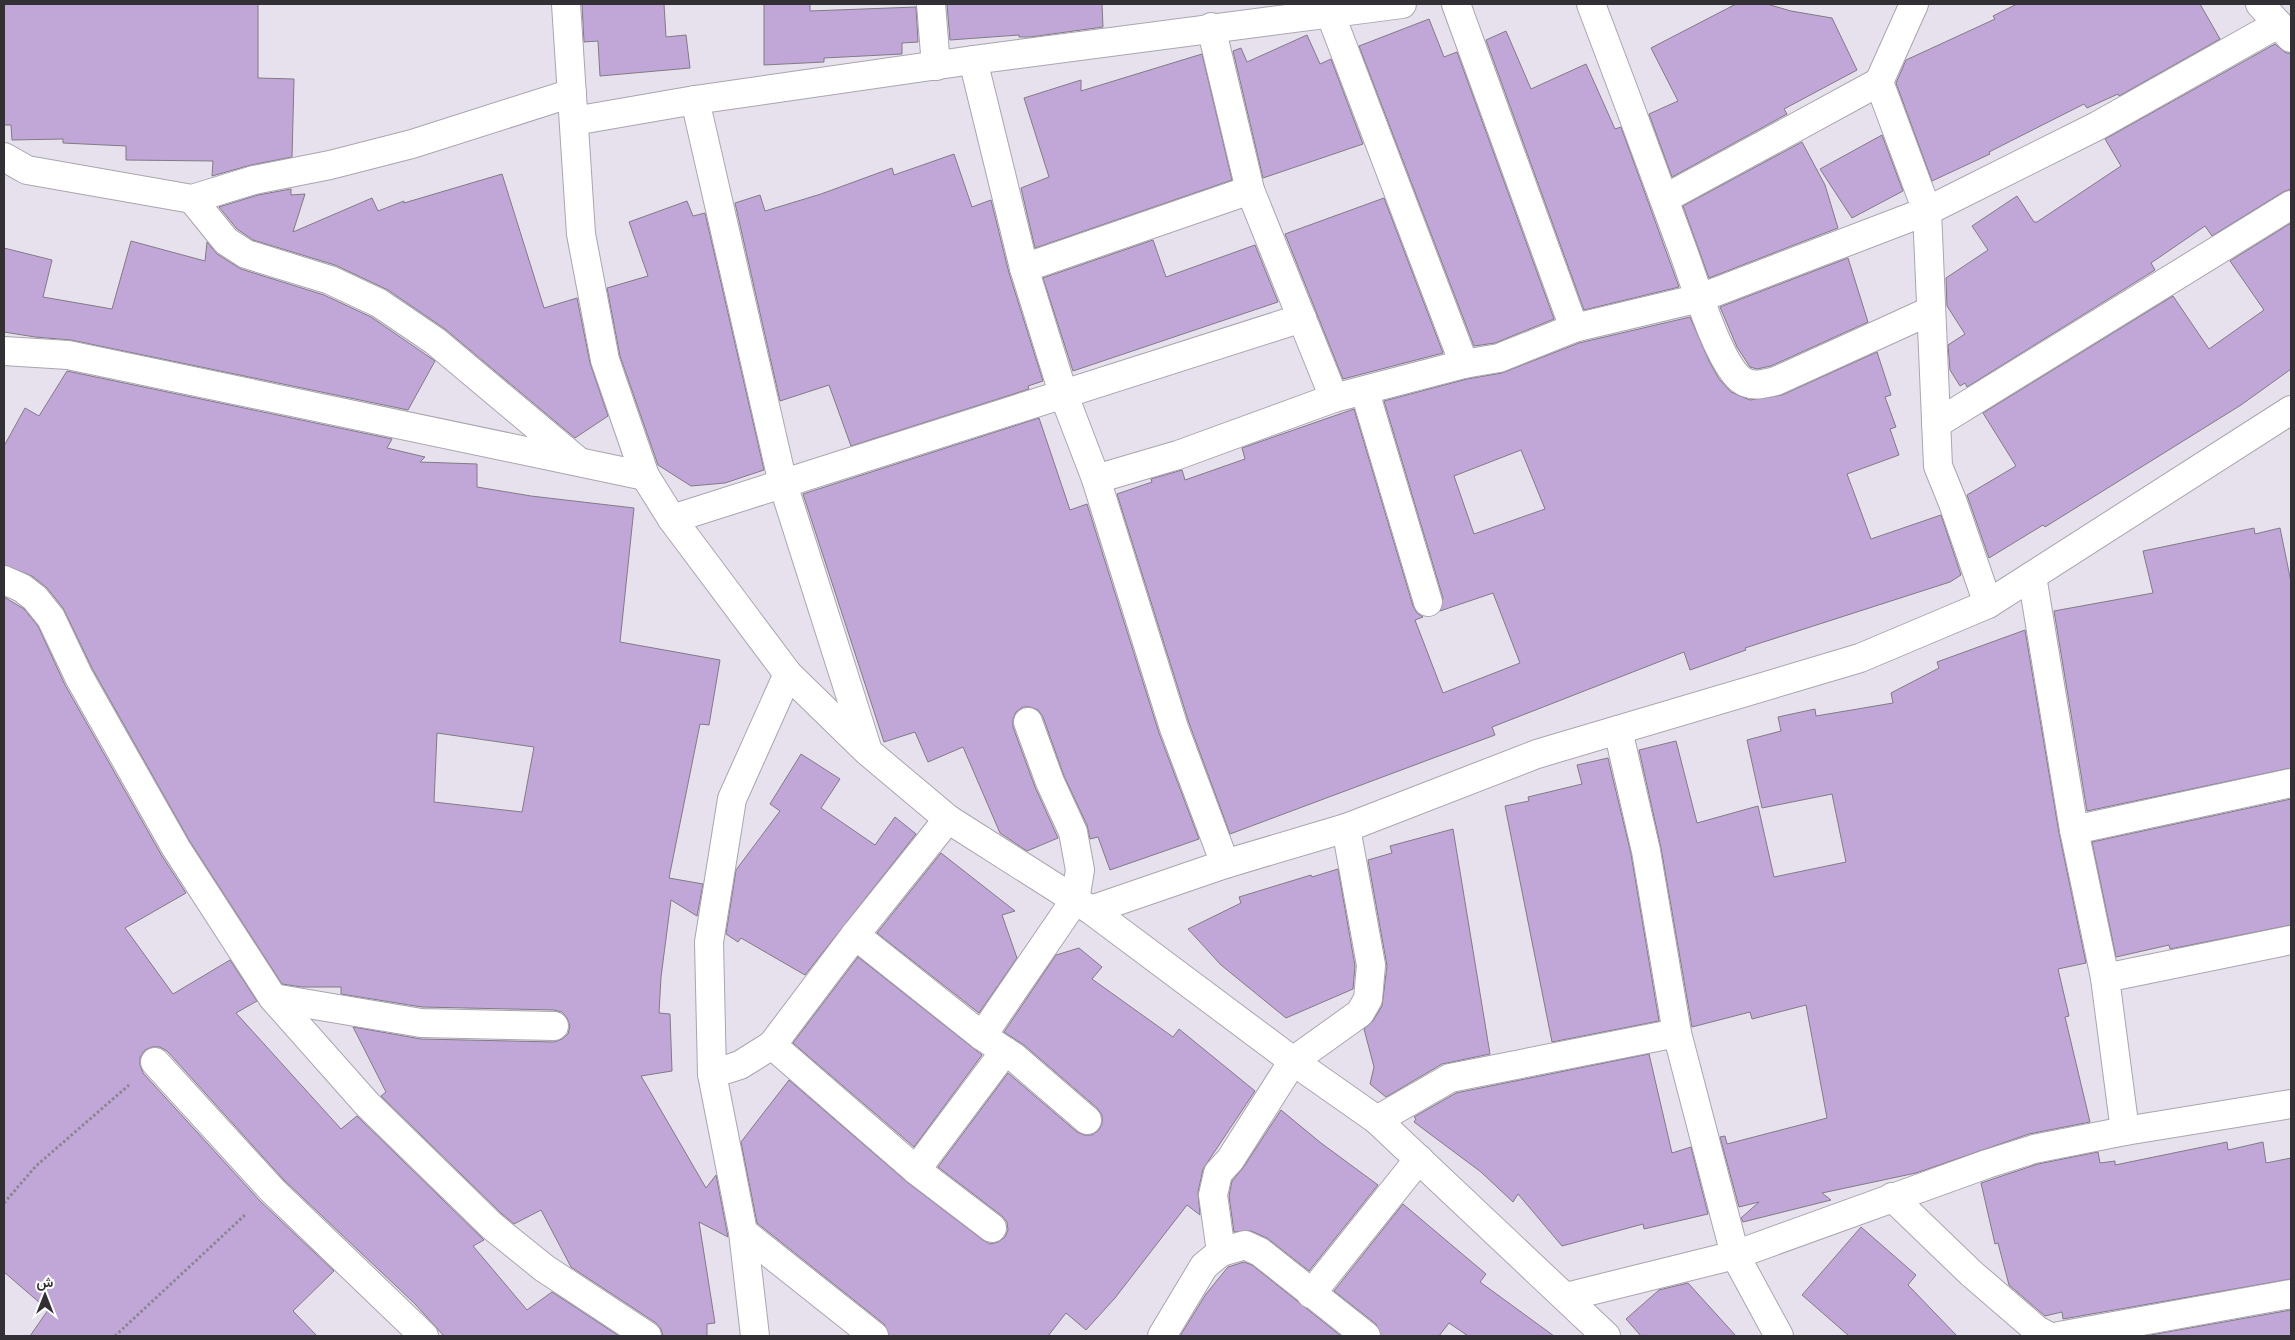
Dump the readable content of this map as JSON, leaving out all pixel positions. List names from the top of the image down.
{
  "north": "top"
}
